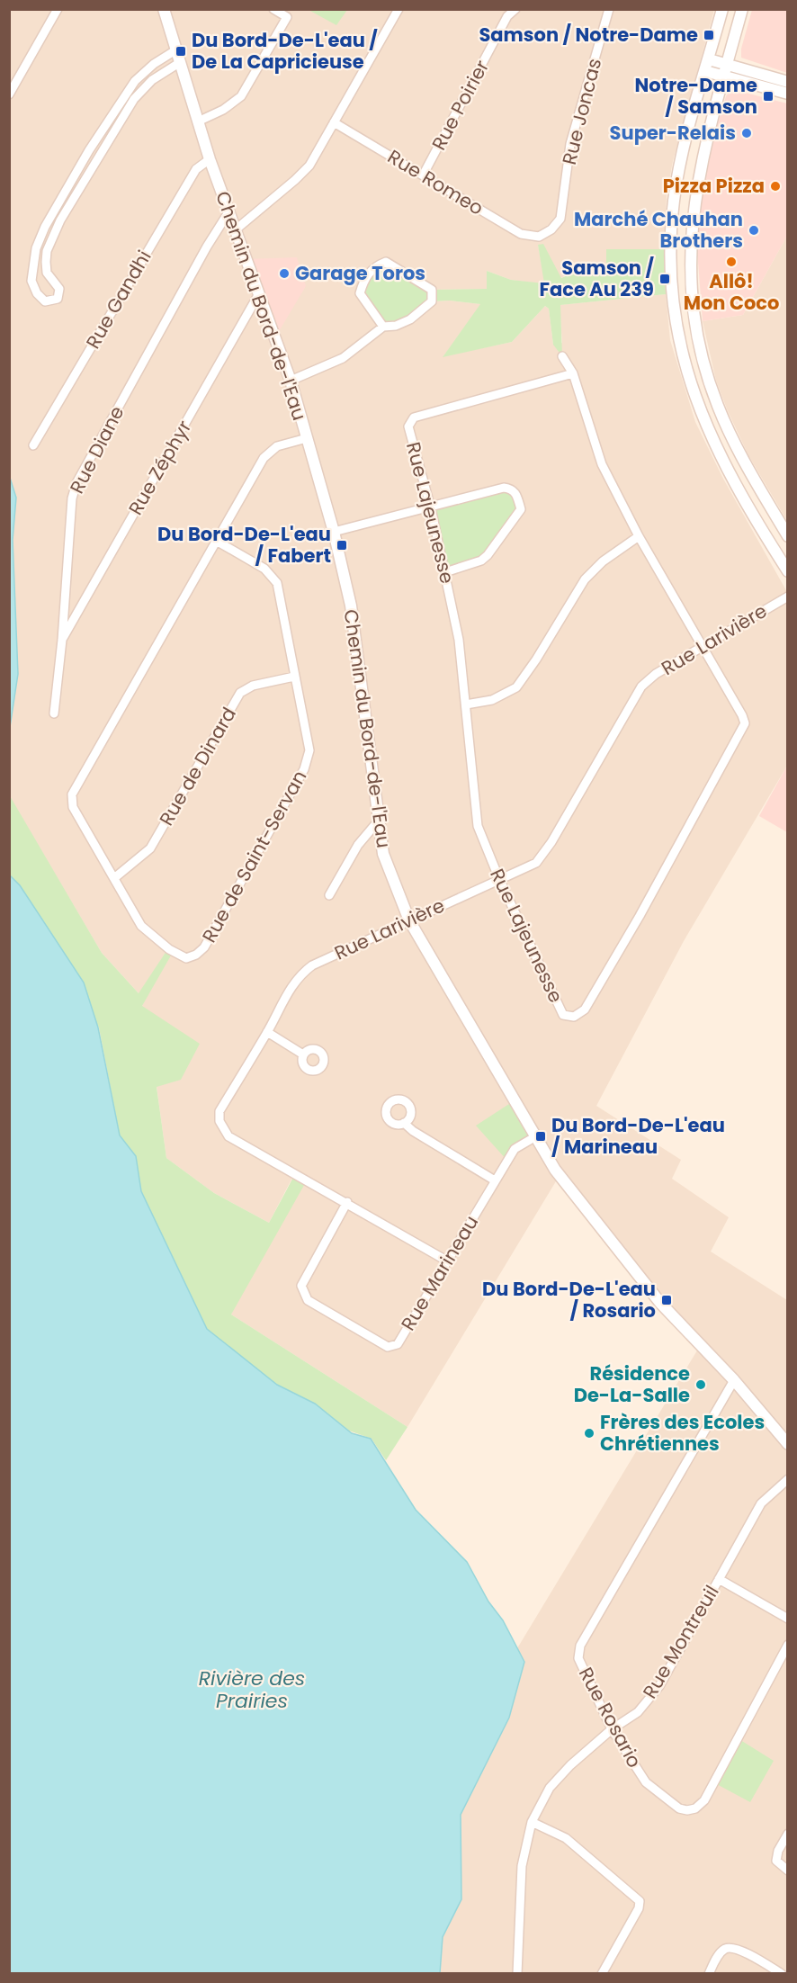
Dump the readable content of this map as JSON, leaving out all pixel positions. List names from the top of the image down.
{
  "streets": {
    "street": [
      "Rue Poirier",
      "Rue Joncas",
      "Rue Romeo",
      "Rue Gandhi",
      "Chemin du Bord-de-l'Eau",
      "Rue Diane",
      "Rue Zéphyr",
      "Rue Lajeunesse",
      "Rue Larivière",
      "Rue de Dinard",
      "Rue de Saint-Servan",
      "Rue Marineau",
      "Rue Montreuil",
      "Rue Rosario"
    ]
  },
  "crossings": [
    ["Rue Poirier", "Rue Romeo"],
    ["Rue Joncas", "Rue Romeo"],
    ["Rue Gandhi", "Chemin du Bord-de-l'Eau"],
    ["Chemin du Bord-de-l'Eau", "Rue Diane"],
    ["Chemin du Bord-de-l'Eau", "Rue Zéphyr"],
    ["Chemin du Bord-de-l'Eau", "Rue Larivière"],
    ["Chemin du Bord-de-l'Eau", "Rue de Saint-Servan"],
    ["Chemin du Bord-de-l'Eau", "Rue Marineau"],
    ["Chemin du Bord-de-l'Eau", "Rue Rosario"],
    ["Rue Diane", "Rue Zéphyr"],
    ["Rue Lajeunesse", "Rue Larivière"],
    ["Rue Larivière", "Rue Marineau"],
    ["Rue de Dinard", "Rue de Saint-Servan"],
    ["Rue Montreuil", "Rue Rosario"]
  ],
  "water": ["Rivière des Prairies"],
  "places": {
    "transit": [
      "Samson / Notre-Dame",
      "Du Bord-De-L'eau / De La Capricieuse",
      "Notre-Dame / Samson",
      "Samson / Face Au 239",
      "Du Bord-De-L'eau / Fabert",
      "Du Bord-De-L'eau / Marineau",
      "Du Bord-De-L'eau / Rosario"
    ],
    "other": [
      "Super-Relais",
      "Pizza Pizza",
      "Marché Chauhan Brothers",
      "Allô! Mon Coco",
      "Garage Toros",
      "Résidence De-La-Salle",
      "Frères des Ecoles Chrétiennes"
    ]
  }
}
